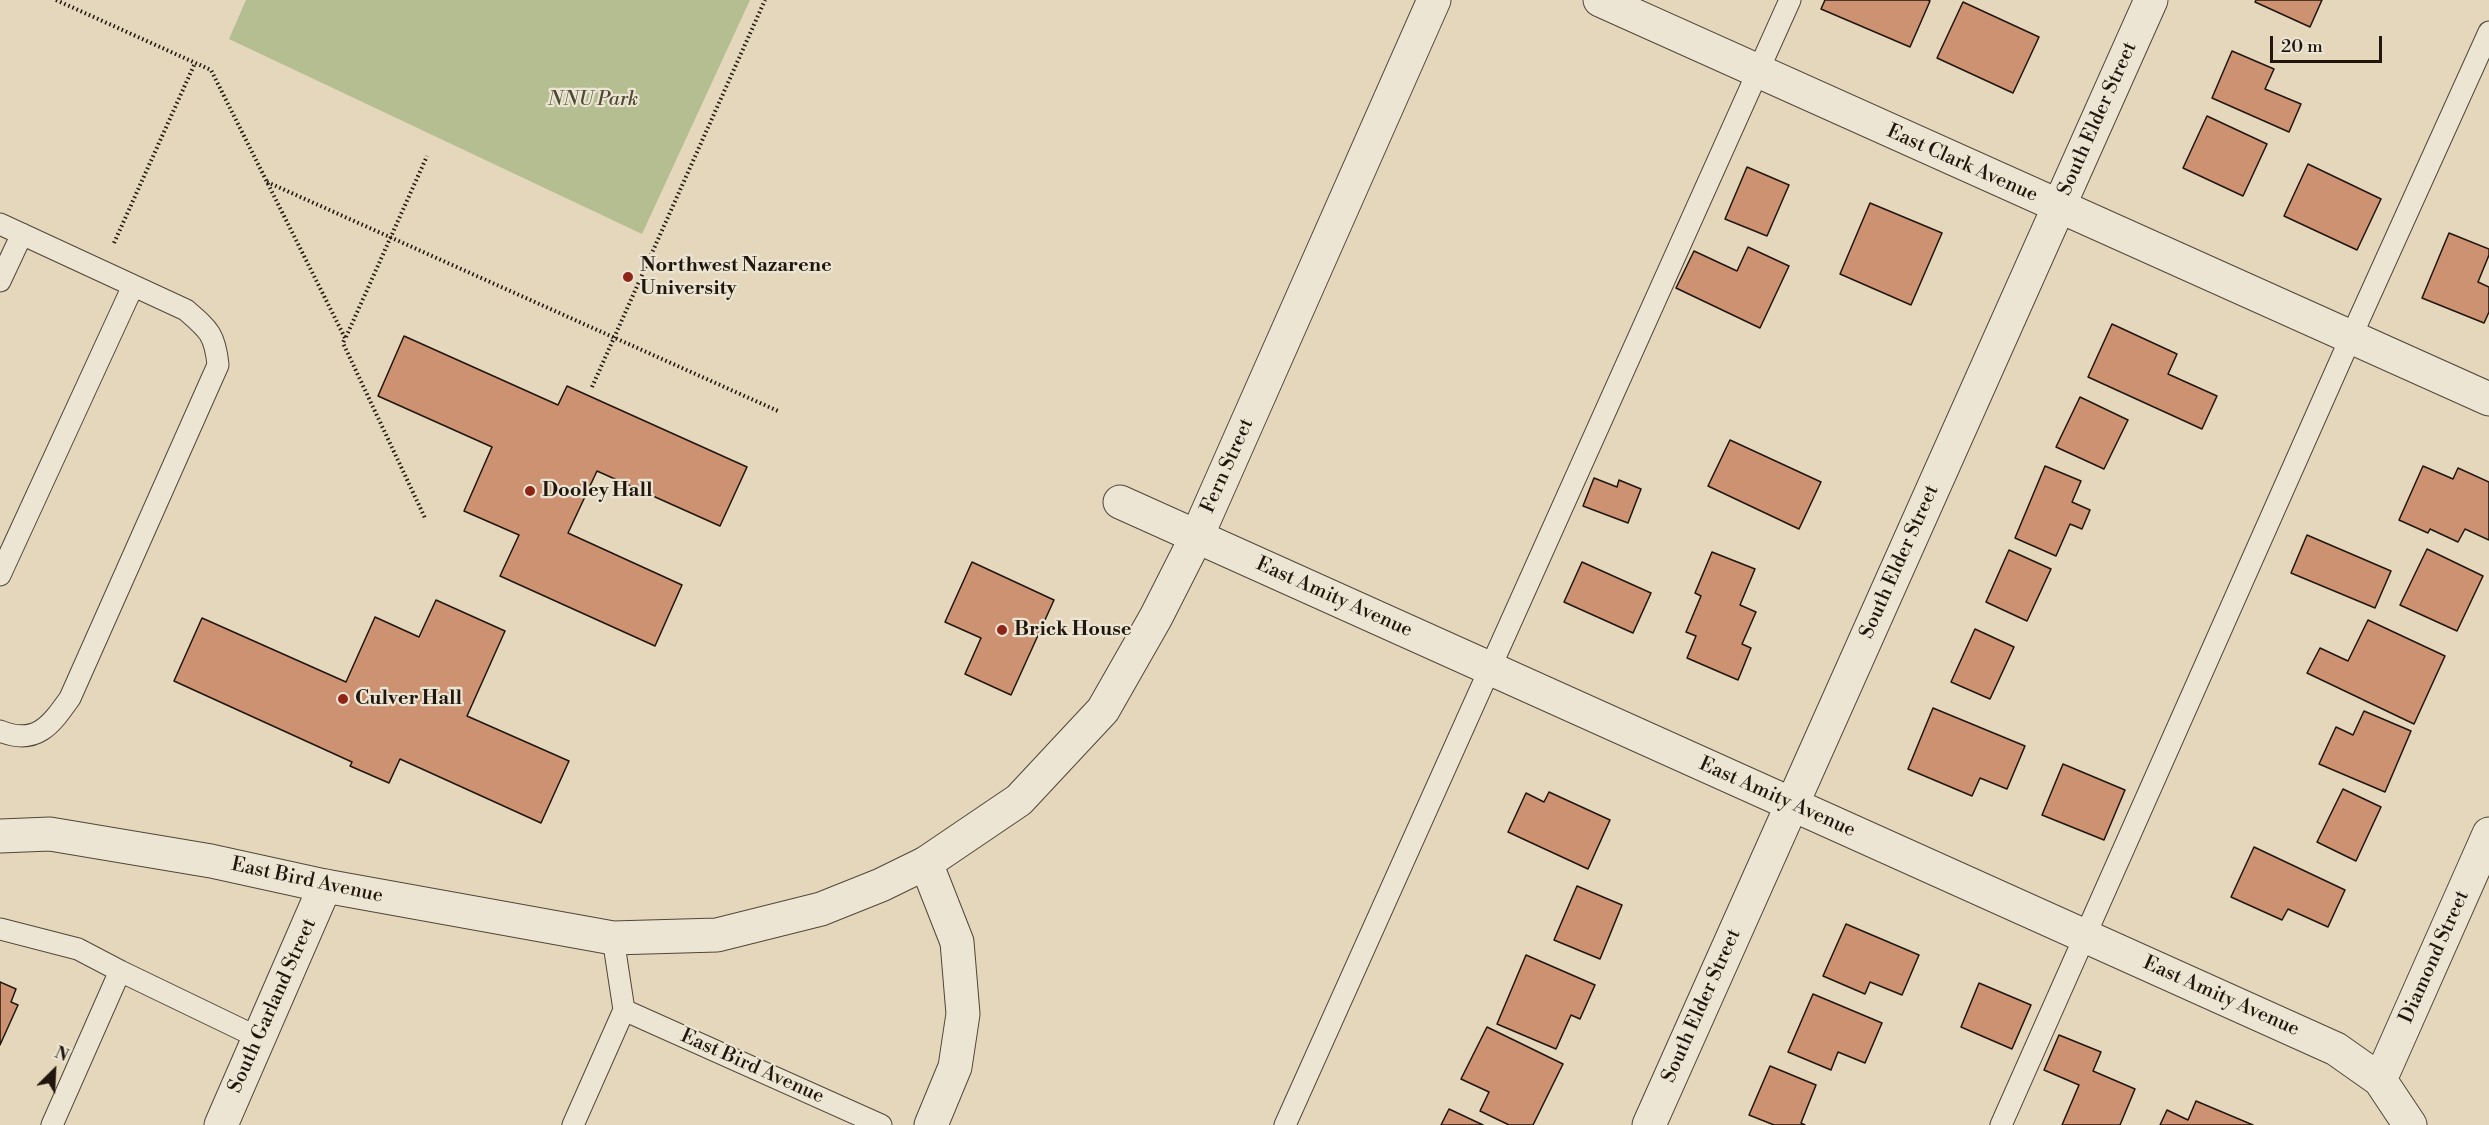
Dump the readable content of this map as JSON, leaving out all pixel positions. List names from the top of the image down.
{
  "streets": {
    "street": [
      "South Elder Street",
      "East Clark Avenue",
      "Fern Street",
      "East Amity Avenue",
      "East Bird Avenue",
      "Diamond Street",
      "South Garland Street"
    ]
  },
  "crossings": [
    ["South Elder Street", "East Clark Avenue"],
    ["South Elder Street", "East Amity Avenue"],
    ["Fern Street", "East Amity Avenue"],
    ["Fern Street", "East Bird Avenue"],
    ["East Amity Avenue", "Diamond Street"],
    ["East Bird Avenue", "South Garland Street"]
  ],
  "parks": ["NNU Park"],
  "places": [
    "Northwest Nazarene University",
    "Dooley Hall",
    "Brick House",
    "Culver Hall"
  ],
  "scale_bar": "20 m",
  "north": "top right"
}
